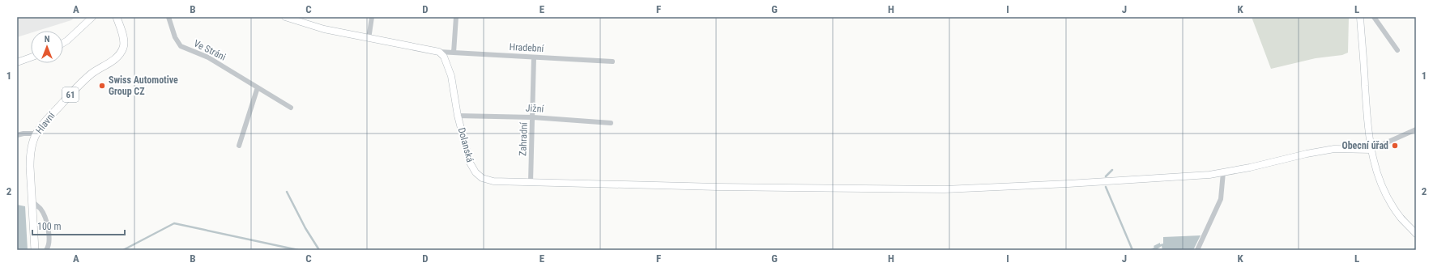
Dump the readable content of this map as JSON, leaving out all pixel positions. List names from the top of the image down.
{
  "streets": {
    "main road": ["61", "Hlavní"],
    "street": [
      "Hradební",
      "Ve Stráni",
      "Jižní",
      "Zahradní",
      "Dolanská"
    ]
  },
  "crossings": [
    ["Hradební", "Zahradní"],
    ["Hradební", "Dolanská"],
    ["61", "Hlavní"],
    ["Jižní", "Zahradní"],
    ["Jižní", "Dolanská"],
    ["Zahradní", "Dolanská"]
  ],
  "places": ["Swiss Automotive Group CZ", "Obecní úřad"],
  "scale_bar": "100 m",
  "north": "top",
  "grid": {
    "columns": [
      "A",
      "B",
      "C",
      "D",
      "E",
      "F",
      "G",
      "H",
      "I",
      "J",
      "K",
      "L"
    ],
    "rows": ["1", "2"]
  }
}
